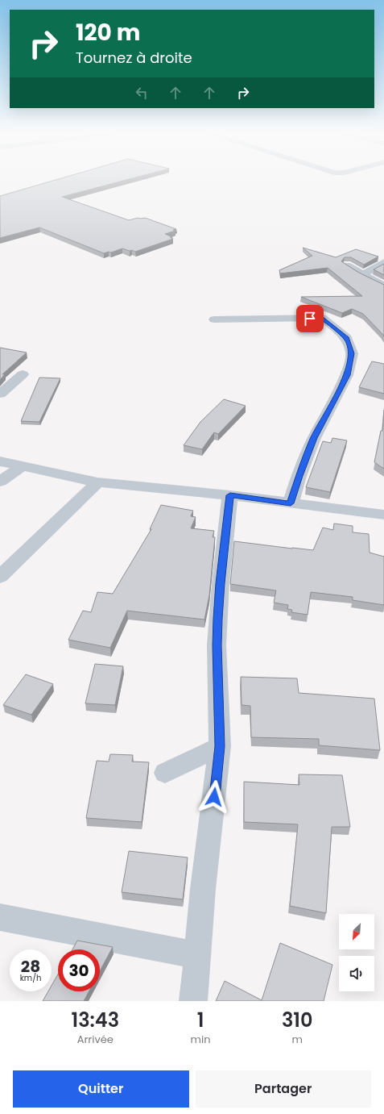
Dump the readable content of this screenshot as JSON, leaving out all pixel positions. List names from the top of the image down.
{
  "north": "bottom left",
  "page": {
    "turn": ["120 m", "Tournez à droite"],
    "speed": "28 km/h",
    "limit": "30",
    "eta": [
      "13:43",
      "Arrivée",
      "1",
      "min",
      "310",
      "m"
    ],
    "buttons": ["Quitter", "Partager"]
  }
}
